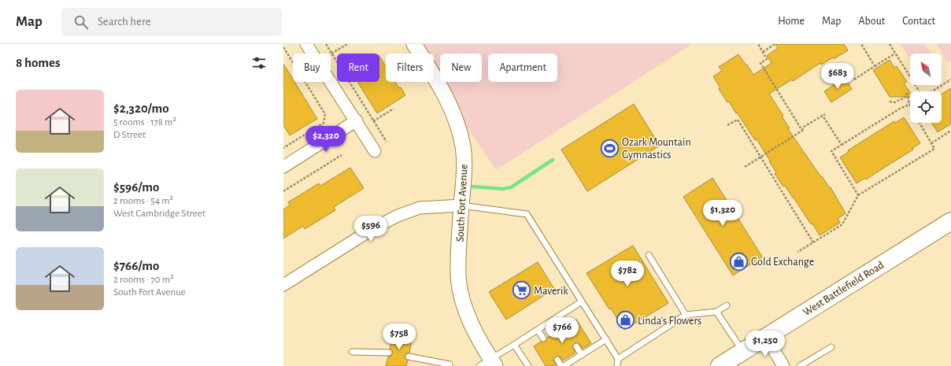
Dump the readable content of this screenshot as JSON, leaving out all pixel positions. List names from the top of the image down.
{
  "streets": {
    "main road": ["West Battlefield Road"],
    "street": ["South Fort Avenue"]
  },
  "places": {
    "sports": ["Ozark Mountain Gymnastics"],
    "shop": ["Gold Exchange", "Linda's Flowers"],
    "supermarket": ["Maverik"]
  },
  "north": "top left",
  "page": {
    "header": "Map",
    "search": "Search here",
    "nav": [
      "Home",
      "Map",
      "About",
      "Contact"
    ],
    "heading": "8 homes",
    "chip": [
      "Buy",
      "Rent",
      "Filters",
      "New",
      "Apartment"
    ],
    "price": [
      "$683",
      "$2,320",
      "$1,320",
      "$596",
      "$782",
      "$766",
      "$758",
      "$1,250"
    ],
    "list": [
      {
        "name": "$2,320/mo",
        "note": "5 rooms · 178 m² · D Street"
      },
      {
        "name": "$596/mo",
        "note": "2 rooms · 54 m² · West Cambridge Street"
      },
      {
        "name": "$766/mo",
        "note": "2 rooms · 70 m² · South Fort Avenue"
      }
    ]
  }
}
